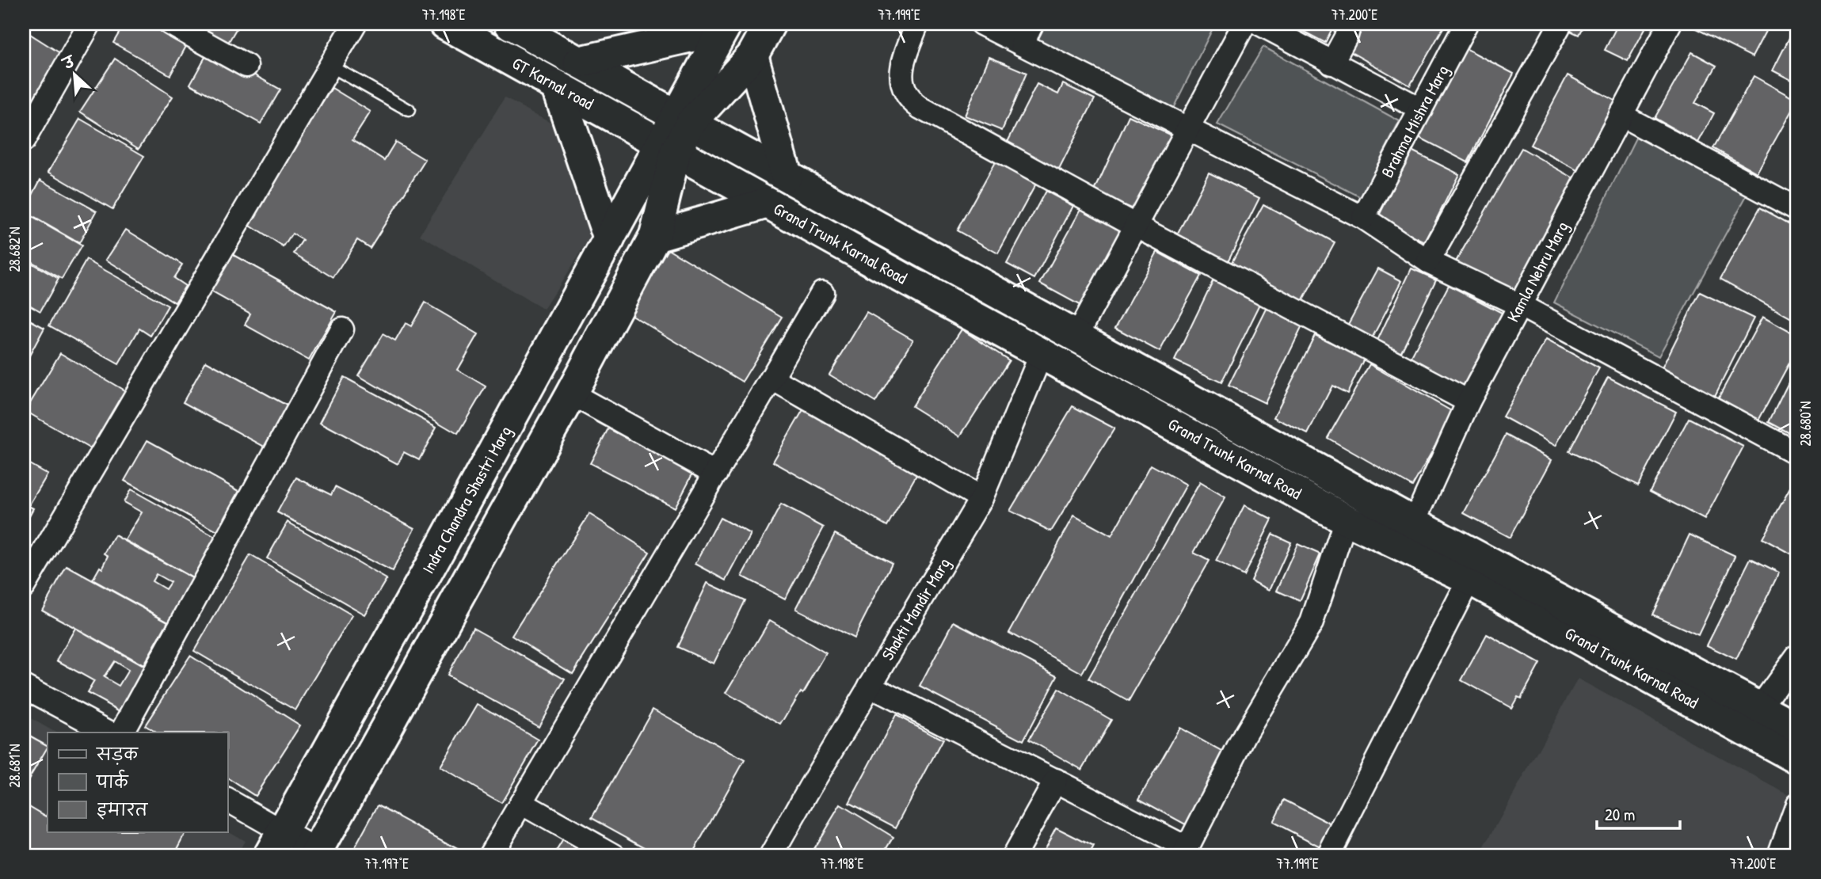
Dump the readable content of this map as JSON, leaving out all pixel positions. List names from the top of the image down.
{
  "streets": {
    "main road": ["GT Karnal road", "Grand Trunk Karnal Road", "Indra Chandra Shastri Marg"],
    "street": ["Brahma Mishra Marg", "Kamla Nehru Marg", "Shakti Mandir Marg"]
  },
  "crossings": [
    ["GT Karnal road", "Grand Trunk Karnal Road"],
    ["GT Karnal road", "Indra Chandra Shastri Marg"],
    ["Grand Trunk Karnal Road", "Kamla Nehru Marg"],
    ["Grand Trunk Karnal Road", "Indra Chandra Shastri Marg"],
    ["Grand Trunk Karnal Road", "Shakti Mandir Marg"]
  ],
  "legend": ["सड़क", "पार्क", "इमारत"],
  "scale_bar": "20 m",
  "north": "top left",
  "coordinates": [
    "77.198°E",
    "77.199°E",
    "77.200°E",
    "28.682°N",
    "28.680°N",
    "28.681°N",
    "77.197°E"
  ]
}
